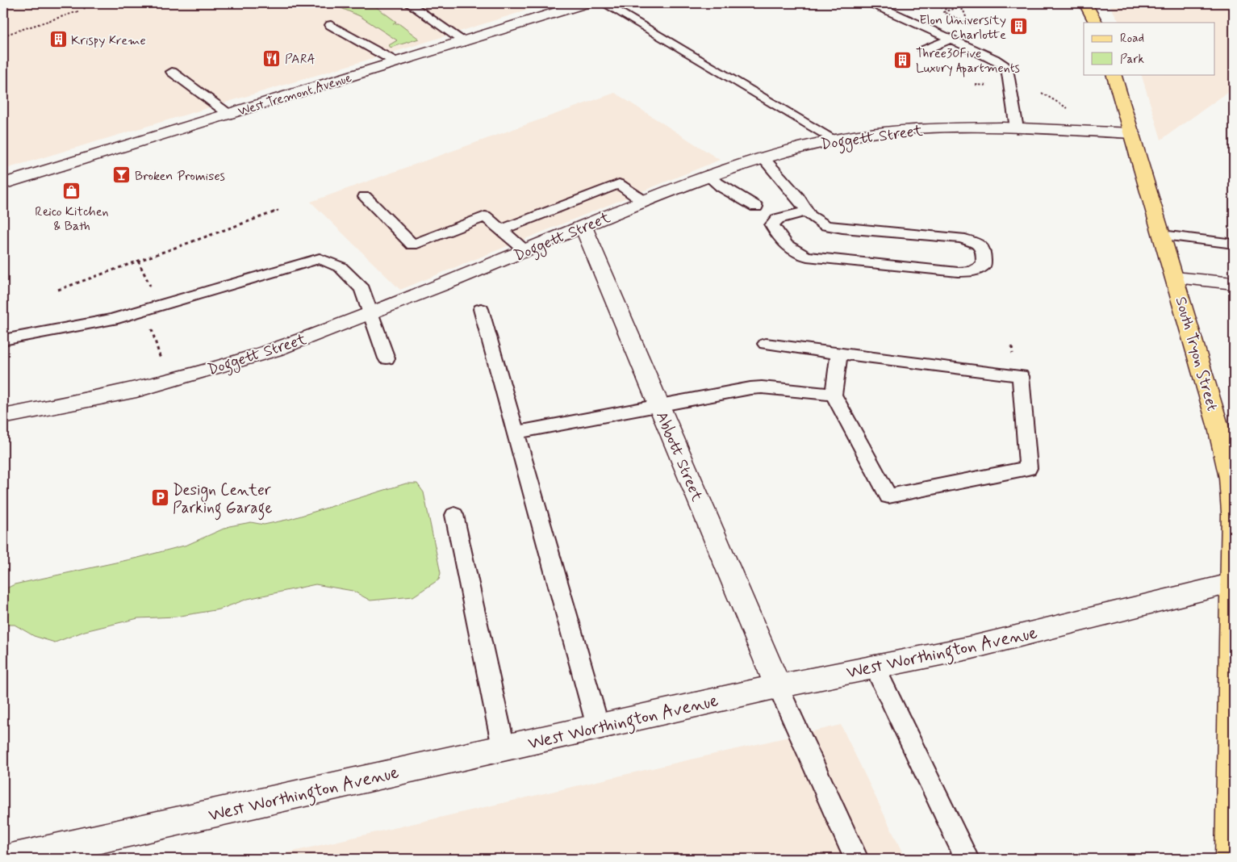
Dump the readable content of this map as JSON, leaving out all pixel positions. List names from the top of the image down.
{
  "streets": {
    "main road": ["South Tryon Street"],
    "street": [
      "West Tremont Avenue",
      "Doggett Street",
      "Abbott Street",
      "West Worthington Avenue"
    ]
  },
  "crossings": [
    ["Doggett Street", "South Tryon Street"],
    ["Doggett Street", "Abbott Street"],
    ["South Tryon Street", "West Worthington Avenue"],
    ["Abbott Street", "West Worthington Avenue"]
  ],
  "places": {
    "building": ["Elon University Charlotte", "Krispy Kreme", "Three30Five Luxury Apartments"],
    "restaurant": ["PARA"],
    "bar": ["Broken Promises"],
    "shop": ["Reico Kitchen & Bath"],
    "parking": ["Design Center Parking Garage"]
  },
  "legend": ["Road", "Park"]
}
